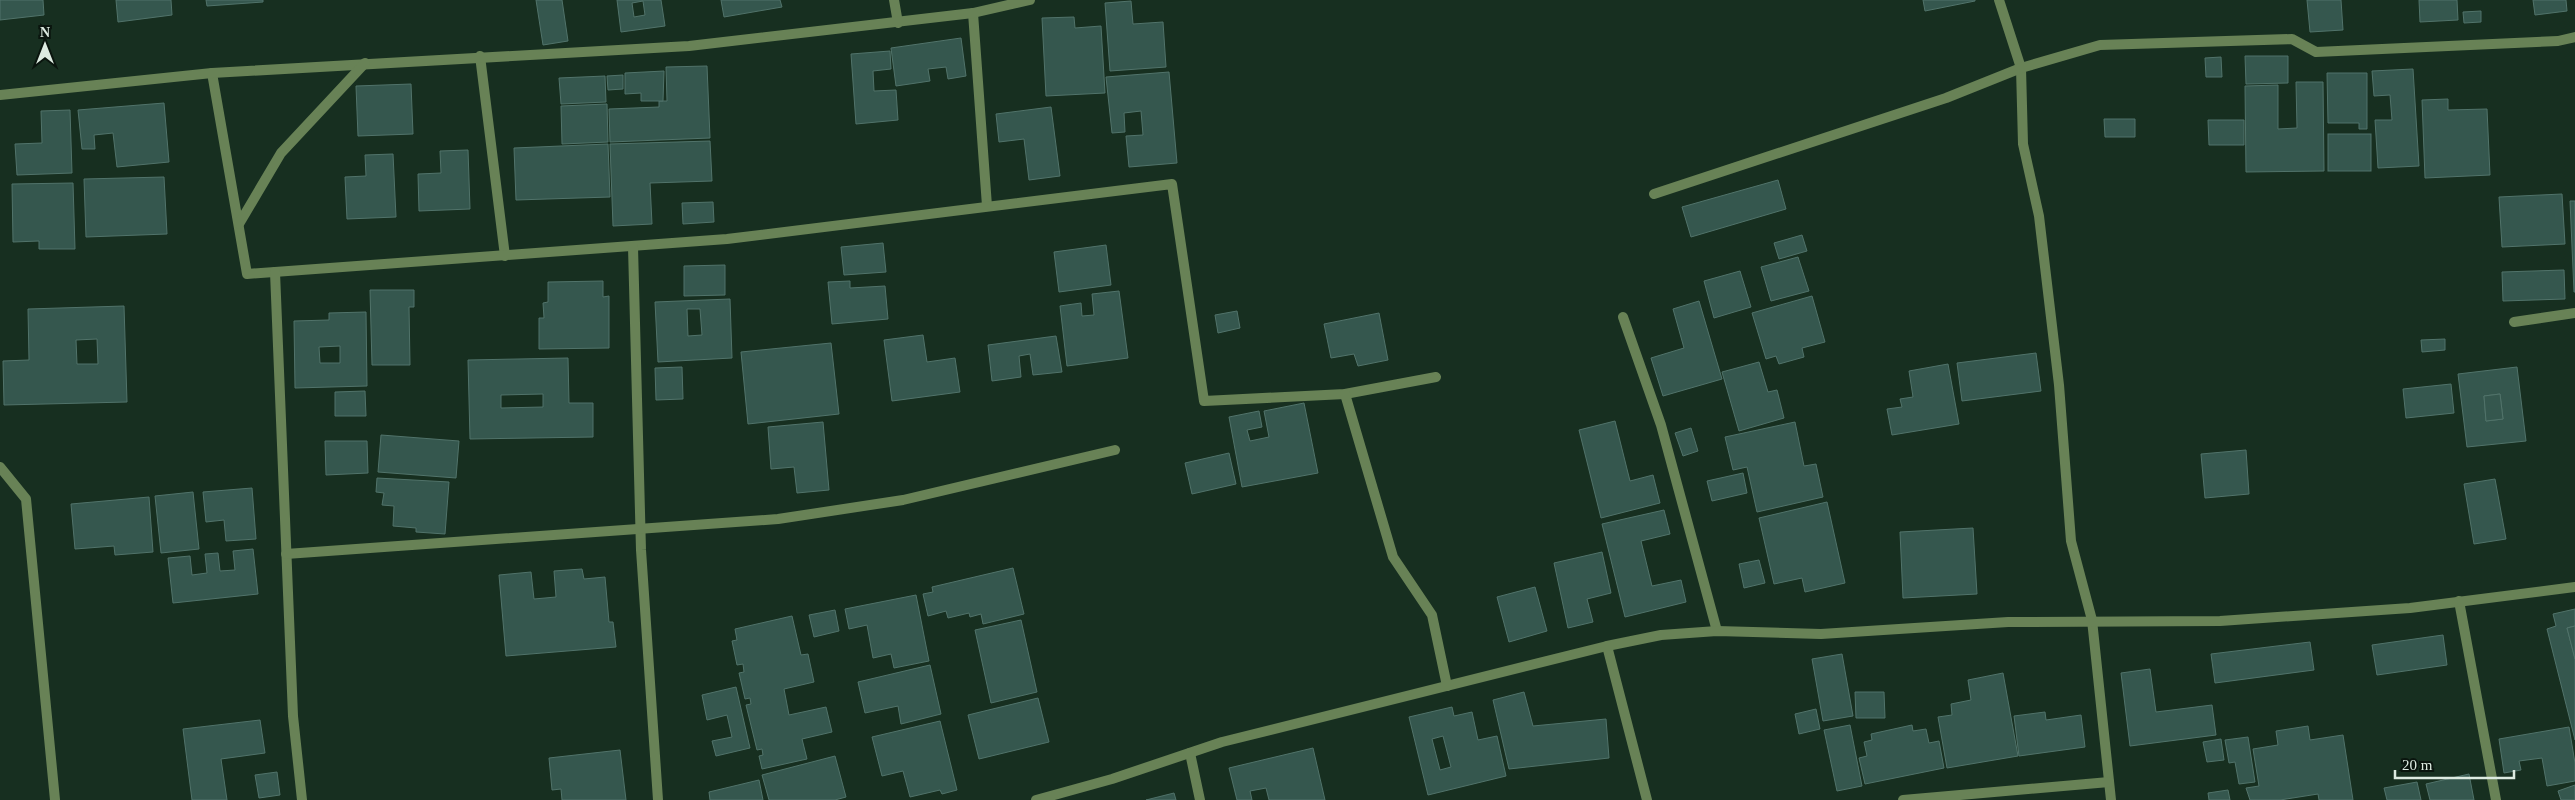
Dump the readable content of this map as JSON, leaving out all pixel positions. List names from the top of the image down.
{
  "scale_bar": "20 m",
  "north": "top"
}
